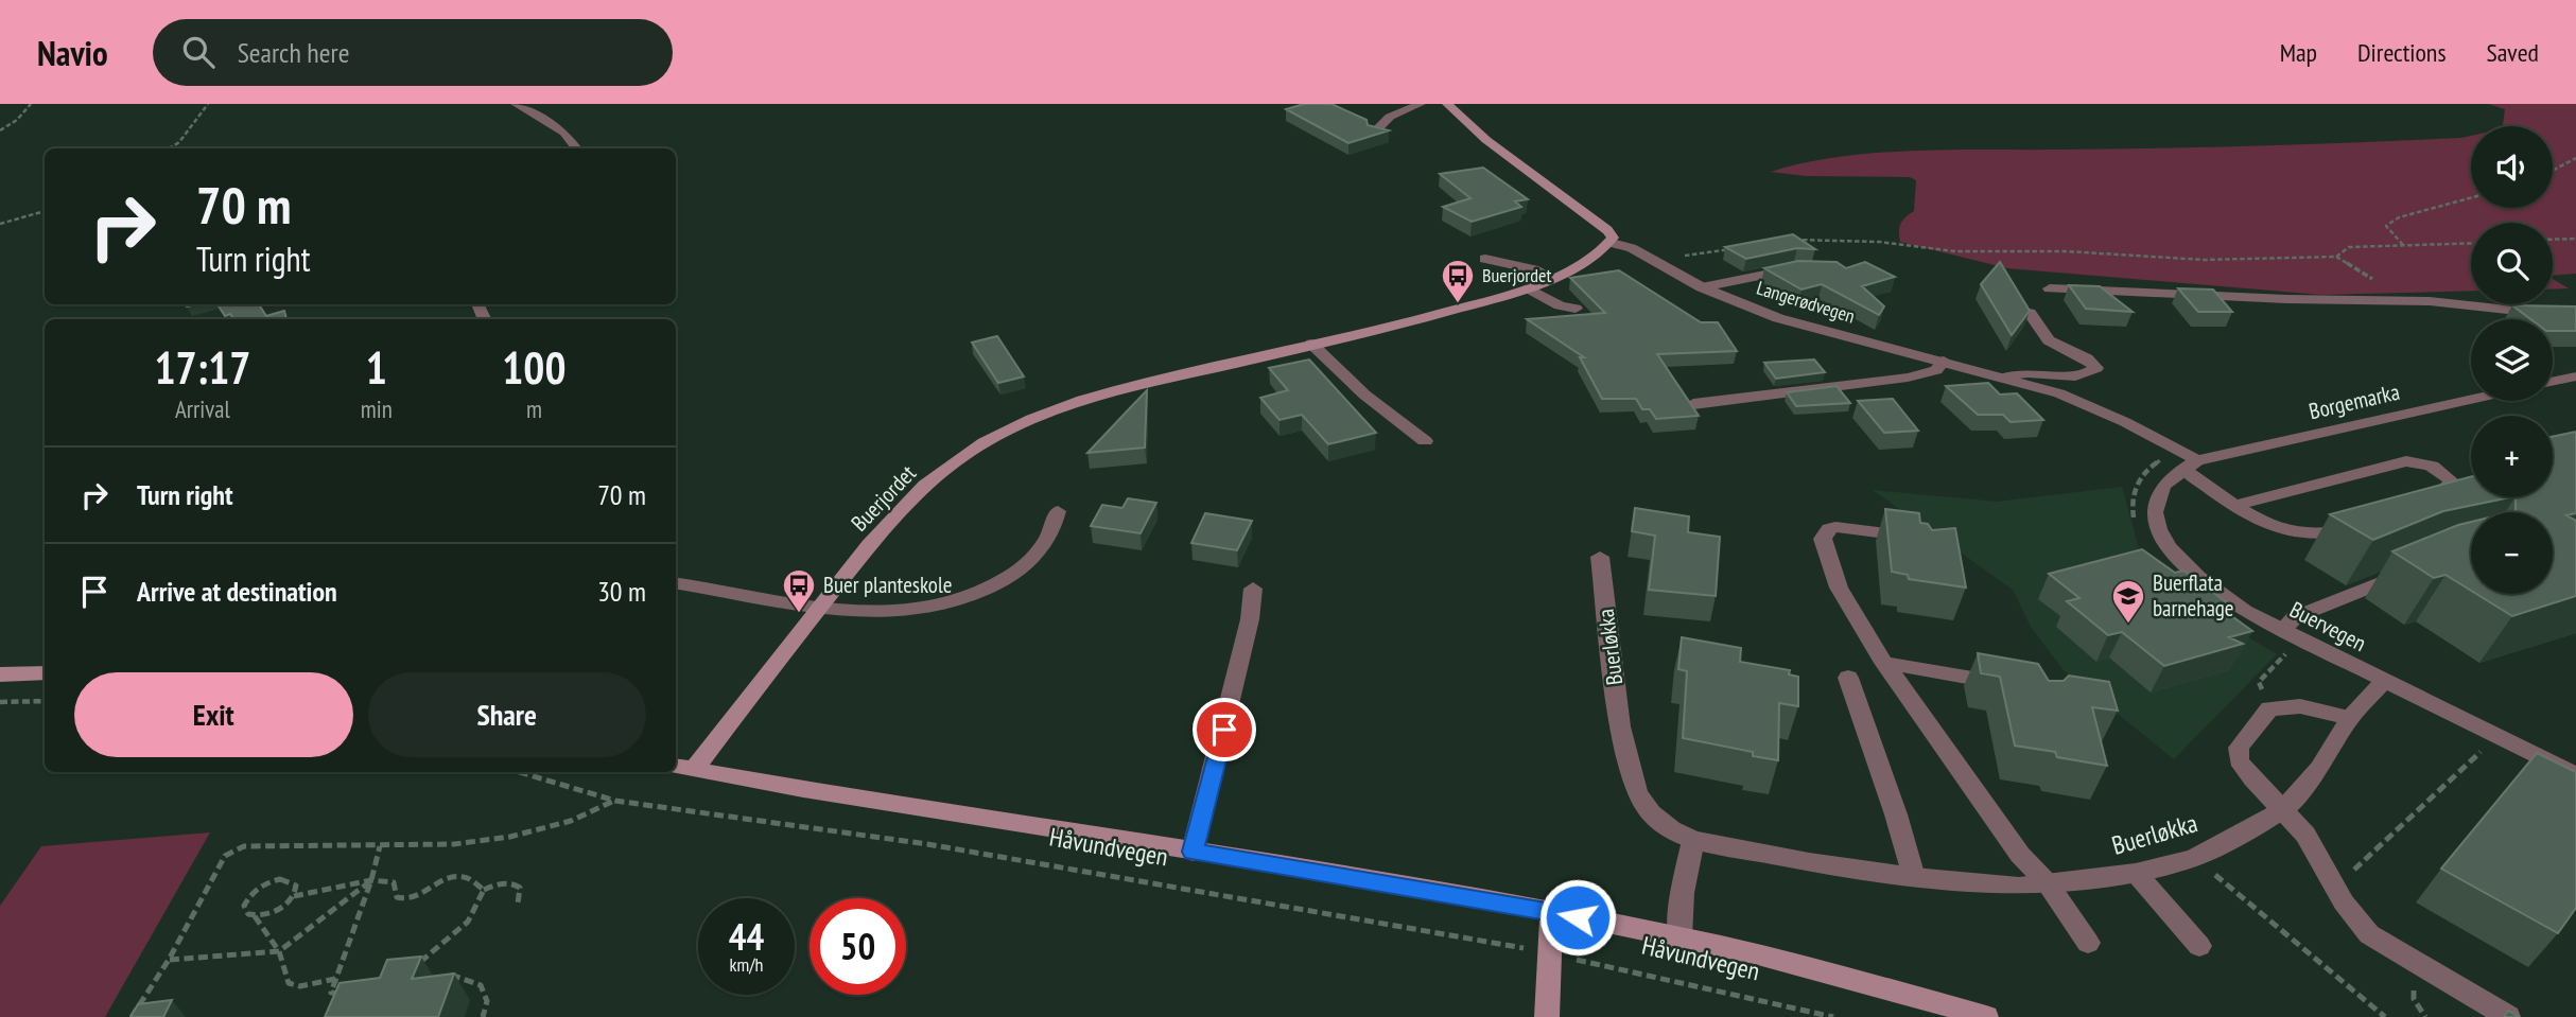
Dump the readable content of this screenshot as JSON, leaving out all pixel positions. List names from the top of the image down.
{
  "streets": {
    "main road": ["Langerødvegen", "Buerjordet", "Håvundvegen"],
    "street": ["Borgemarka", "Buervegen", "Buerløkka"]
  },
  "crossings": [
    ["Langerødvegen", "Borgemarka"],
    ["Langerødvegen", "Buerjordet"],
    ["Langerødvegen", "Buervegen"],
    ["Borgemarka", "Buervegen"],
    ["Buerjordet", "Håvundvegen"],
    ["Buervegen", "Buerløkka"]
  ],
  "places": {
    "bus stop": ["Buerjordet", "Buer planteskole"],
    "school or university": ["Buerflata barnehage"]
  },
  "page": {
    "header": "Navio",
    "search": "Search here",
    "nav": ["Map", "Directions", "Saved"],
    "map_buttons": ["+", "−"],
    "turn": ["70 m", "Turn right"],
    "eta": [
      "17:17",
      "Arrival",
      "1",
      "min",
      "100",
      "m"
    ],
    "list": [
      {
        "name": "Turn right",
        "value": "70 m"
      },
      {
        "name": "Arrive at destination",
        "value": "30 m"
      }
    ],
    "buttons": ["Exit", "Share"],
    "speed": "44 km/h",
    "limit": "50"
  }
}
